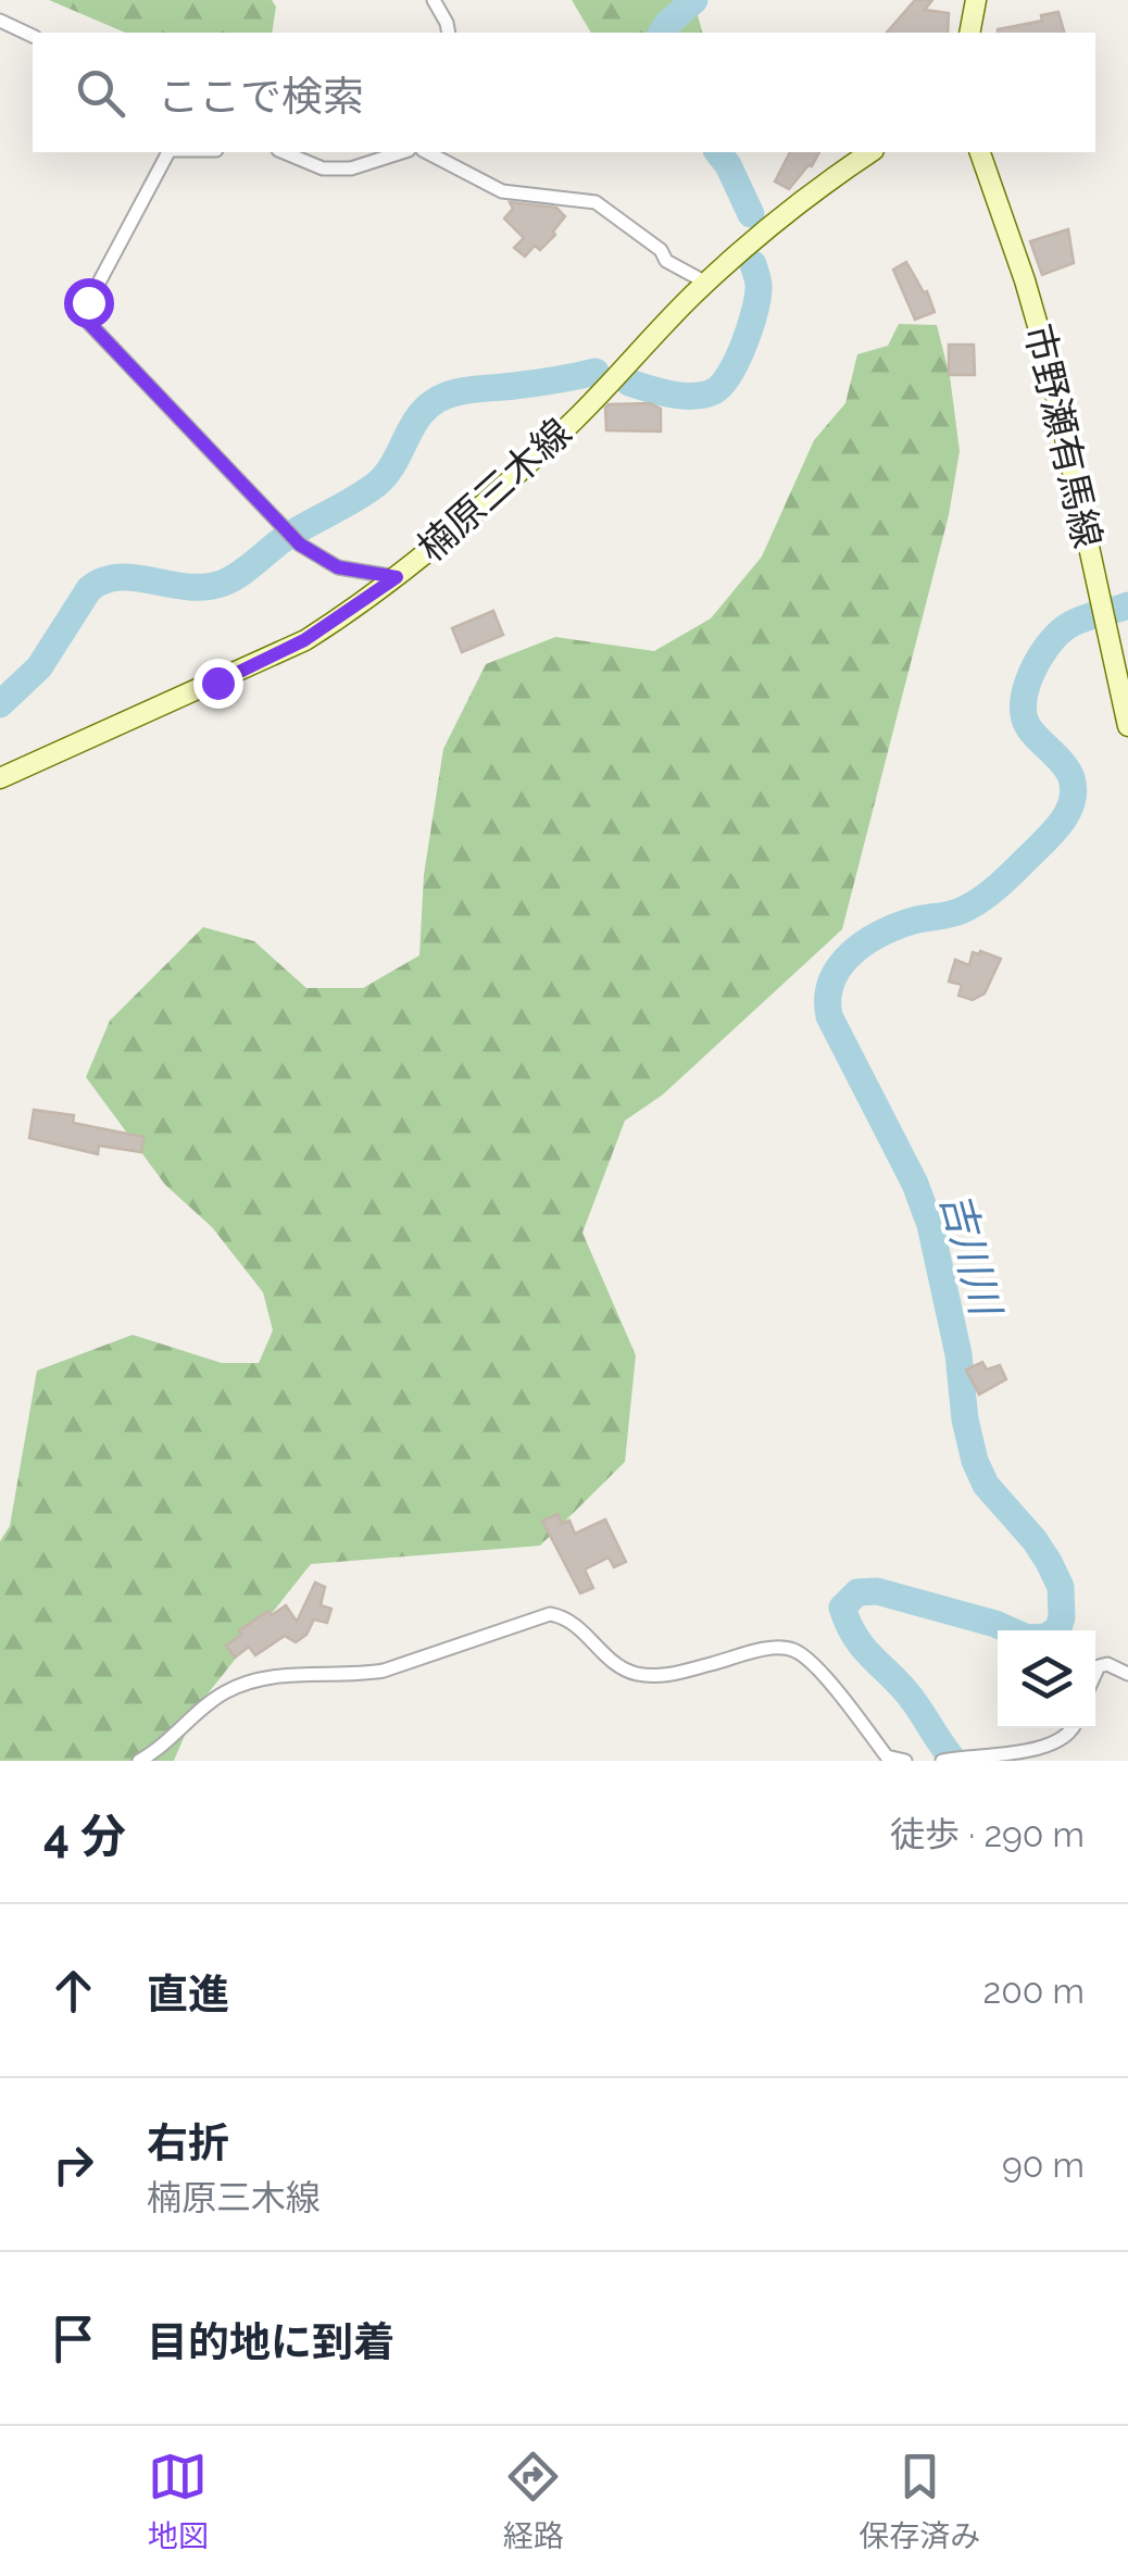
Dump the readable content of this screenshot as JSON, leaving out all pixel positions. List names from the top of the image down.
{
  "streets": {
    "main road": ["市野瀬有馬線", "楠原三木線"]
  },
  "water": ["吉川川"],
  "page": {
    "search": "ここで検索",
    "heading": ["4 分", "徒歩 · 290 m"],
    "list": [
      ["直進", "200 m"],
      ["右折", "楠原三木線", "90 m"],
      "目的地に到着"
    ],
    "nav": ["地図", "経路", "保存済み"]
  }
}
